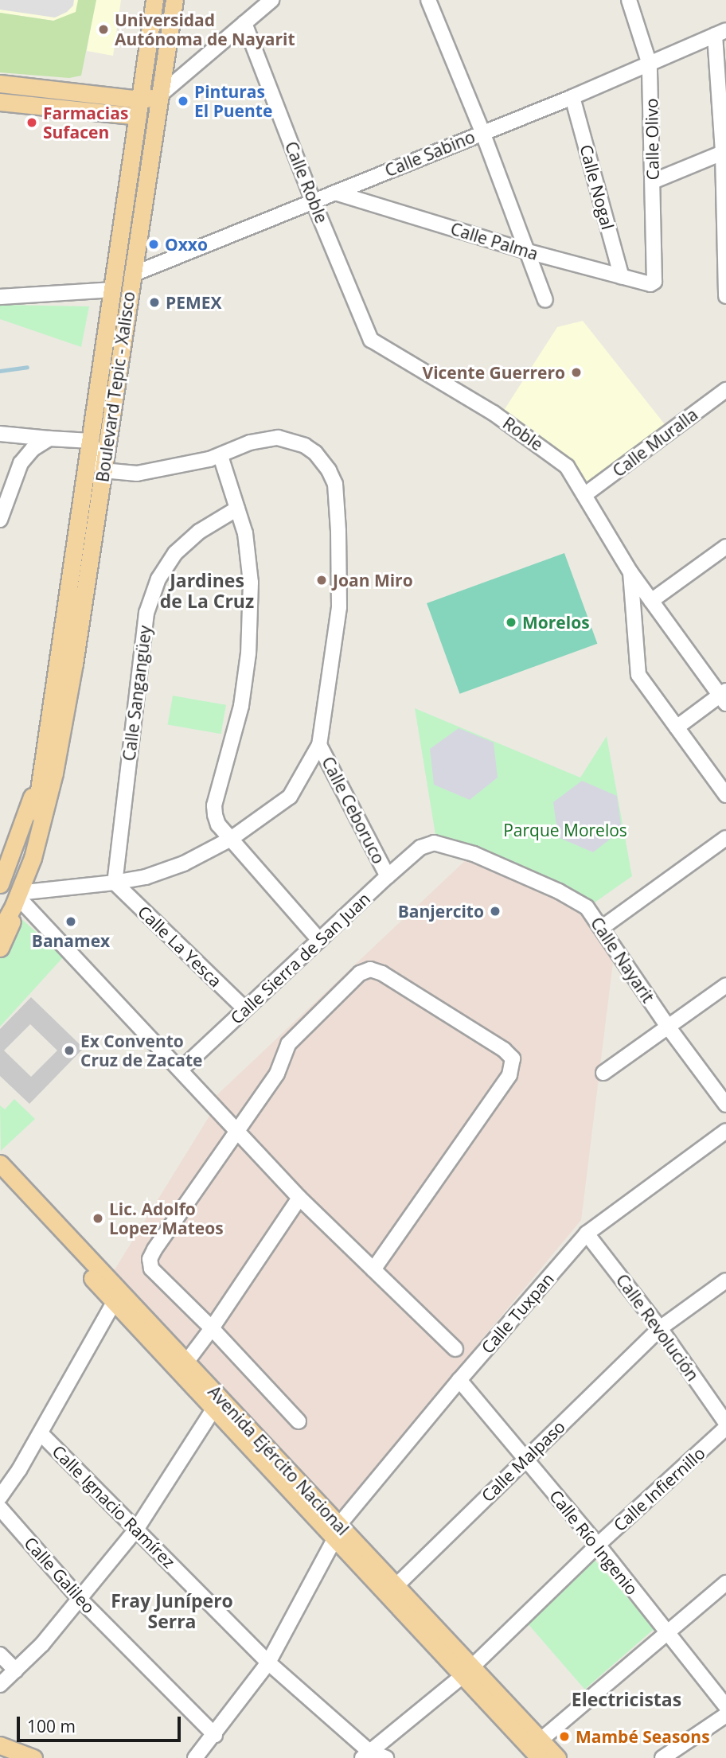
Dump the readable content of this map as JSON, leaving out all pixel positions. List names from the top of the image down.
{
  "streets": {
    "main road": ["Boulevard Tepic - Xalisco", "Avenida Ejército Nacional"],
    "street": [
      "Calle Olivo",
      "Calle Sabino",
      "Calle Roble",
      "Calle Nogal",
      "Calle Palma",
      "Roble",
      "Calle Muralla",
      "Calle Sangangüey",
      "Calle Ceboruco",
      "Calle La Yesca",
      "Calle Sierra de San Juan",
      "Calle Nayarit",
      "Calle Tuxpan",
      "Calle Revolución",
      "Calle Malpaso",
      "Calle Infiernillo",
      "Calle Ignacio Ramírez",
      "Calle Río Ingenio",
      "Calle Galileo"
    ]
  },
  "crossings": [
    ["Calle Olivo", "Calle Sabino"],
    ["Calle Olivo", "Calle Palma"],
    ["Calle Sabino", "Calle Roble"],
    ["Calle Sabino", "Calle Nogal"],
    ["Calle Sabino", "Calle Palma"],
    ["Calle Sabino", "Boulevard Tepic - Xalisco"],
    ["Calle Roble", "Roble"],
    ["Calle Nogal", "Calle Palma"],
    ["Roble", "Calle Muralla"],
    ["Calle Sangangüey", "Calle La Yesca"],
    ["Calle Ceboruco", "Calle Sierra de San Juan"],
    ["Calle La Yesca", "Calle Sierra de San Juan"],
    ["Calle Sierra de San Juan", "Calle Nayarit"],
    ["Calle Tuxpan", "Calle Revolución"],
    ["Calle Tuxpan", "Avenida Ejército Nacional"],
    ["Calle Tuxpan", "Calle Ignacio Ramírez"],
    ["Calle Tuxpan", "Calle Río Ingenio"],
    ["Calle Tuxpan", "Calle Galileo"],
    ["Calle Revolución", "Calle Malpaso"],
    ["Avenida Ejército Nacional", "Calle Malpaso"],
    ["Avenida Ejército Nacional", "Calle Infiernillo"],
    ["Calle Malpaso", "Calle Río Ingenio"],
    ["Calle Infiernillo", "Calle Ignacio Ramírez"],
    ["Calle Infiernillo", "Calle Río Ingenio"]
  ],
  "districts": ["Jardines de La Cruz", "Fray Junípero Serra", "Electricistas"],
  "parks": ["Parque Morelos"],
  "places": [
    "Universidad Autónoma de Nayarit",
    "Pinturas El Puente",
    "Farmacias Sufacen",
    "Oxxo",
    "PEMEX",
    "Vicente Guerrero",
    "Joan Miro",
    "Morelos",
    "Banjercito",
    "Banamex",
    "Ex Convento Cruz de Zacate",
    "Lic. Adolfo Lopez Mateos",
    "Mambé Seasons"
  ],
  "scale_bar": "100 m"
}
